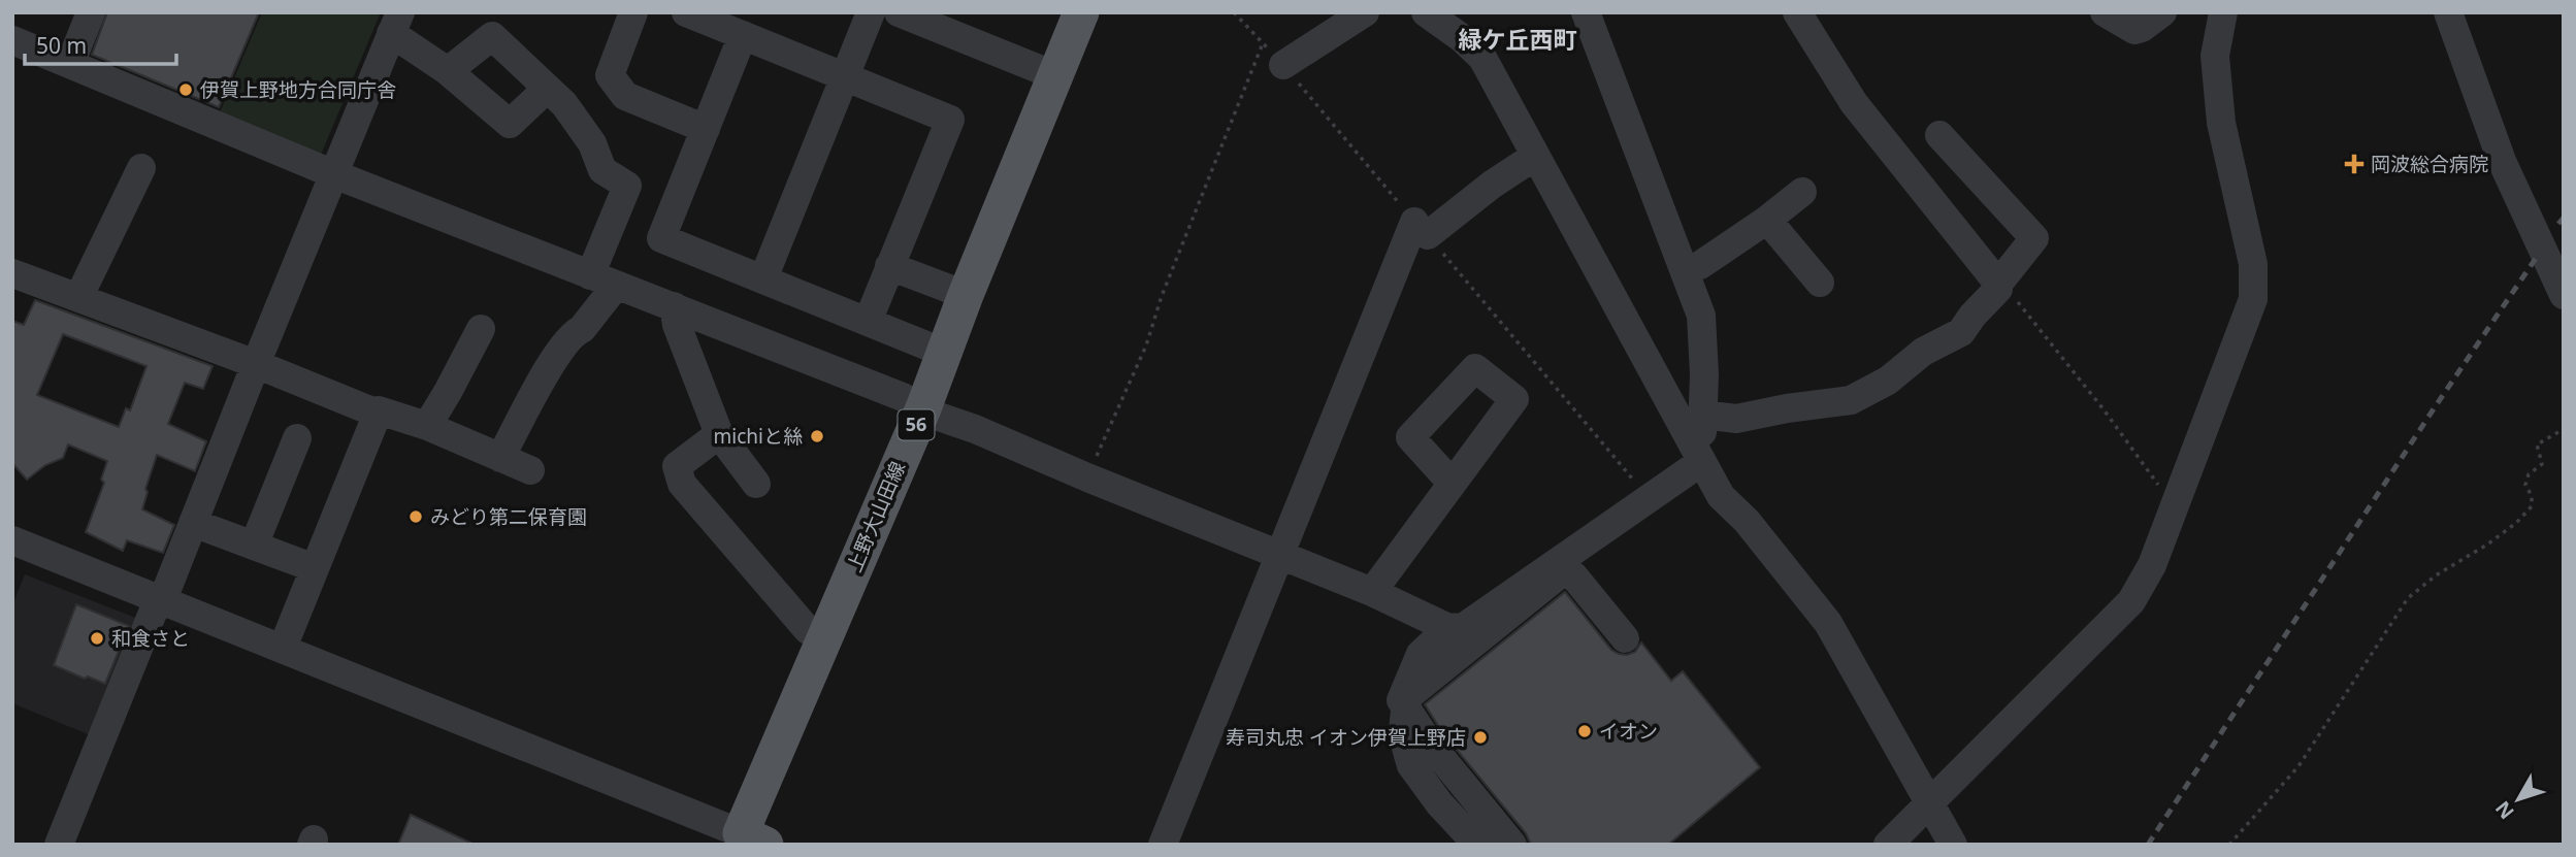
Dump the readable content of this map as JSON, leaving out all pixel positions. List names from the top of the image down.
{
  "streets": {
    "main road": ["56", "上野大山田線"]
  },
  "districts": ["緑ケ丘西町"],
  "places": {
    "other": [
      "伊賀上野地方合同庁舎",
      "michiと絲",
      "みどり第二保育園",
      "和食さと",
      "イオン",
      "寿司丸忠 イオン伊賀上野店"
    ],
    "health": ["岡波総合病院"]
  },
  "scale_bar": "50 m",
  "north": "bottom left"
}
